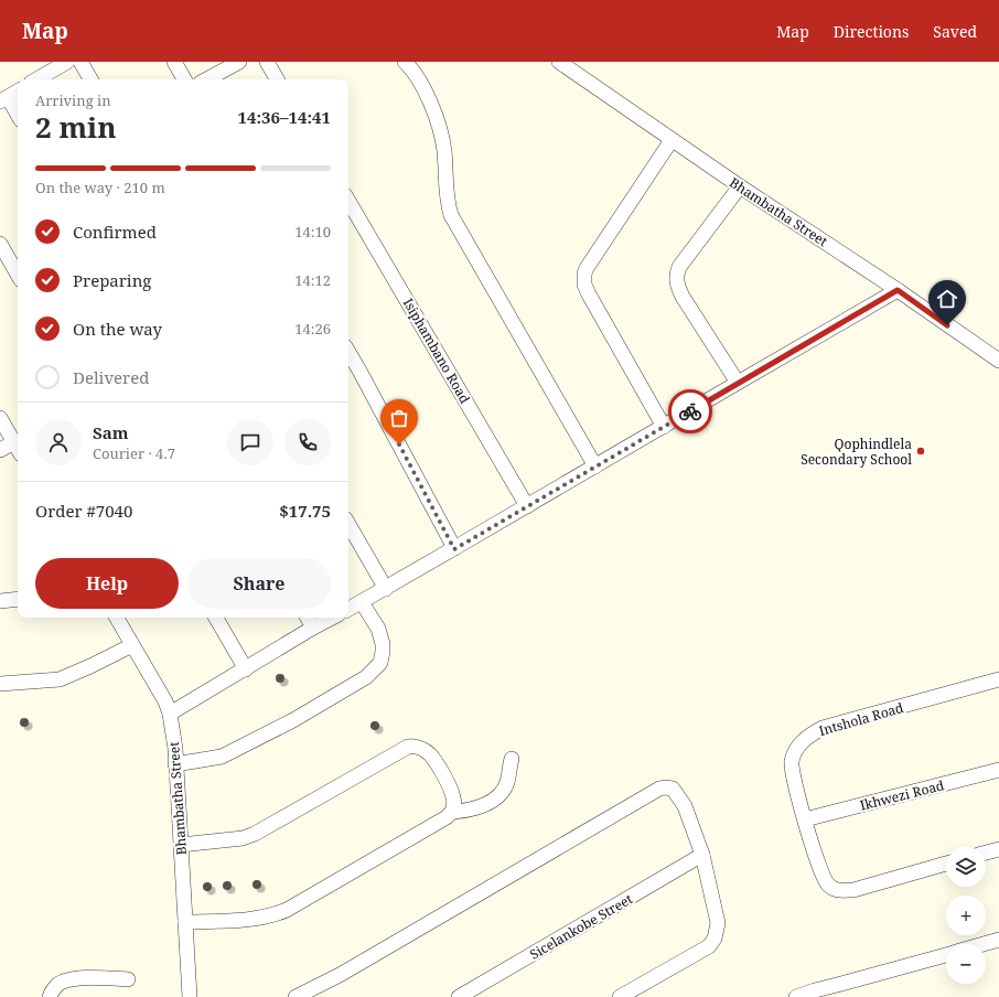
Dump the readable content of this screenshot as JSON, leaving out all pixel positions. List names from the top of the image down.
{
  "streets": {
    "street": [
      "Bhambatha Street",
      "Isiphambano Road",
      "Intshola Road",
      "Ikhwezi Road",
      "Sicelankobe Street"
    ]
  },
  "crossings": [
    ["Intshola Road", "Ikhwezi Road"]
  ],
  "places": ["Qophindlela Secondary School"],
  "page": {
    "header": "Map",
    "nav": ["Map", "Directions", "Saved"],
    "heading": ["2 min", "Arriving in", "14:36–14:41"],
    "panel": [
      "Sam",
      "Courier · 4.7",
      "Order #7040",
      "$17.75"
    ],
    "bar": "On the way · 210 m",
    "list": [
      ["Confirmed", "14:10"],
      ["Preparing", "14:12"],
      ["On the way", "14:26"],
      "Delivered"
    ],
    "buttons": ["Help", "Share"],
    "map_buttons": ["+", "−"]
  }
}
